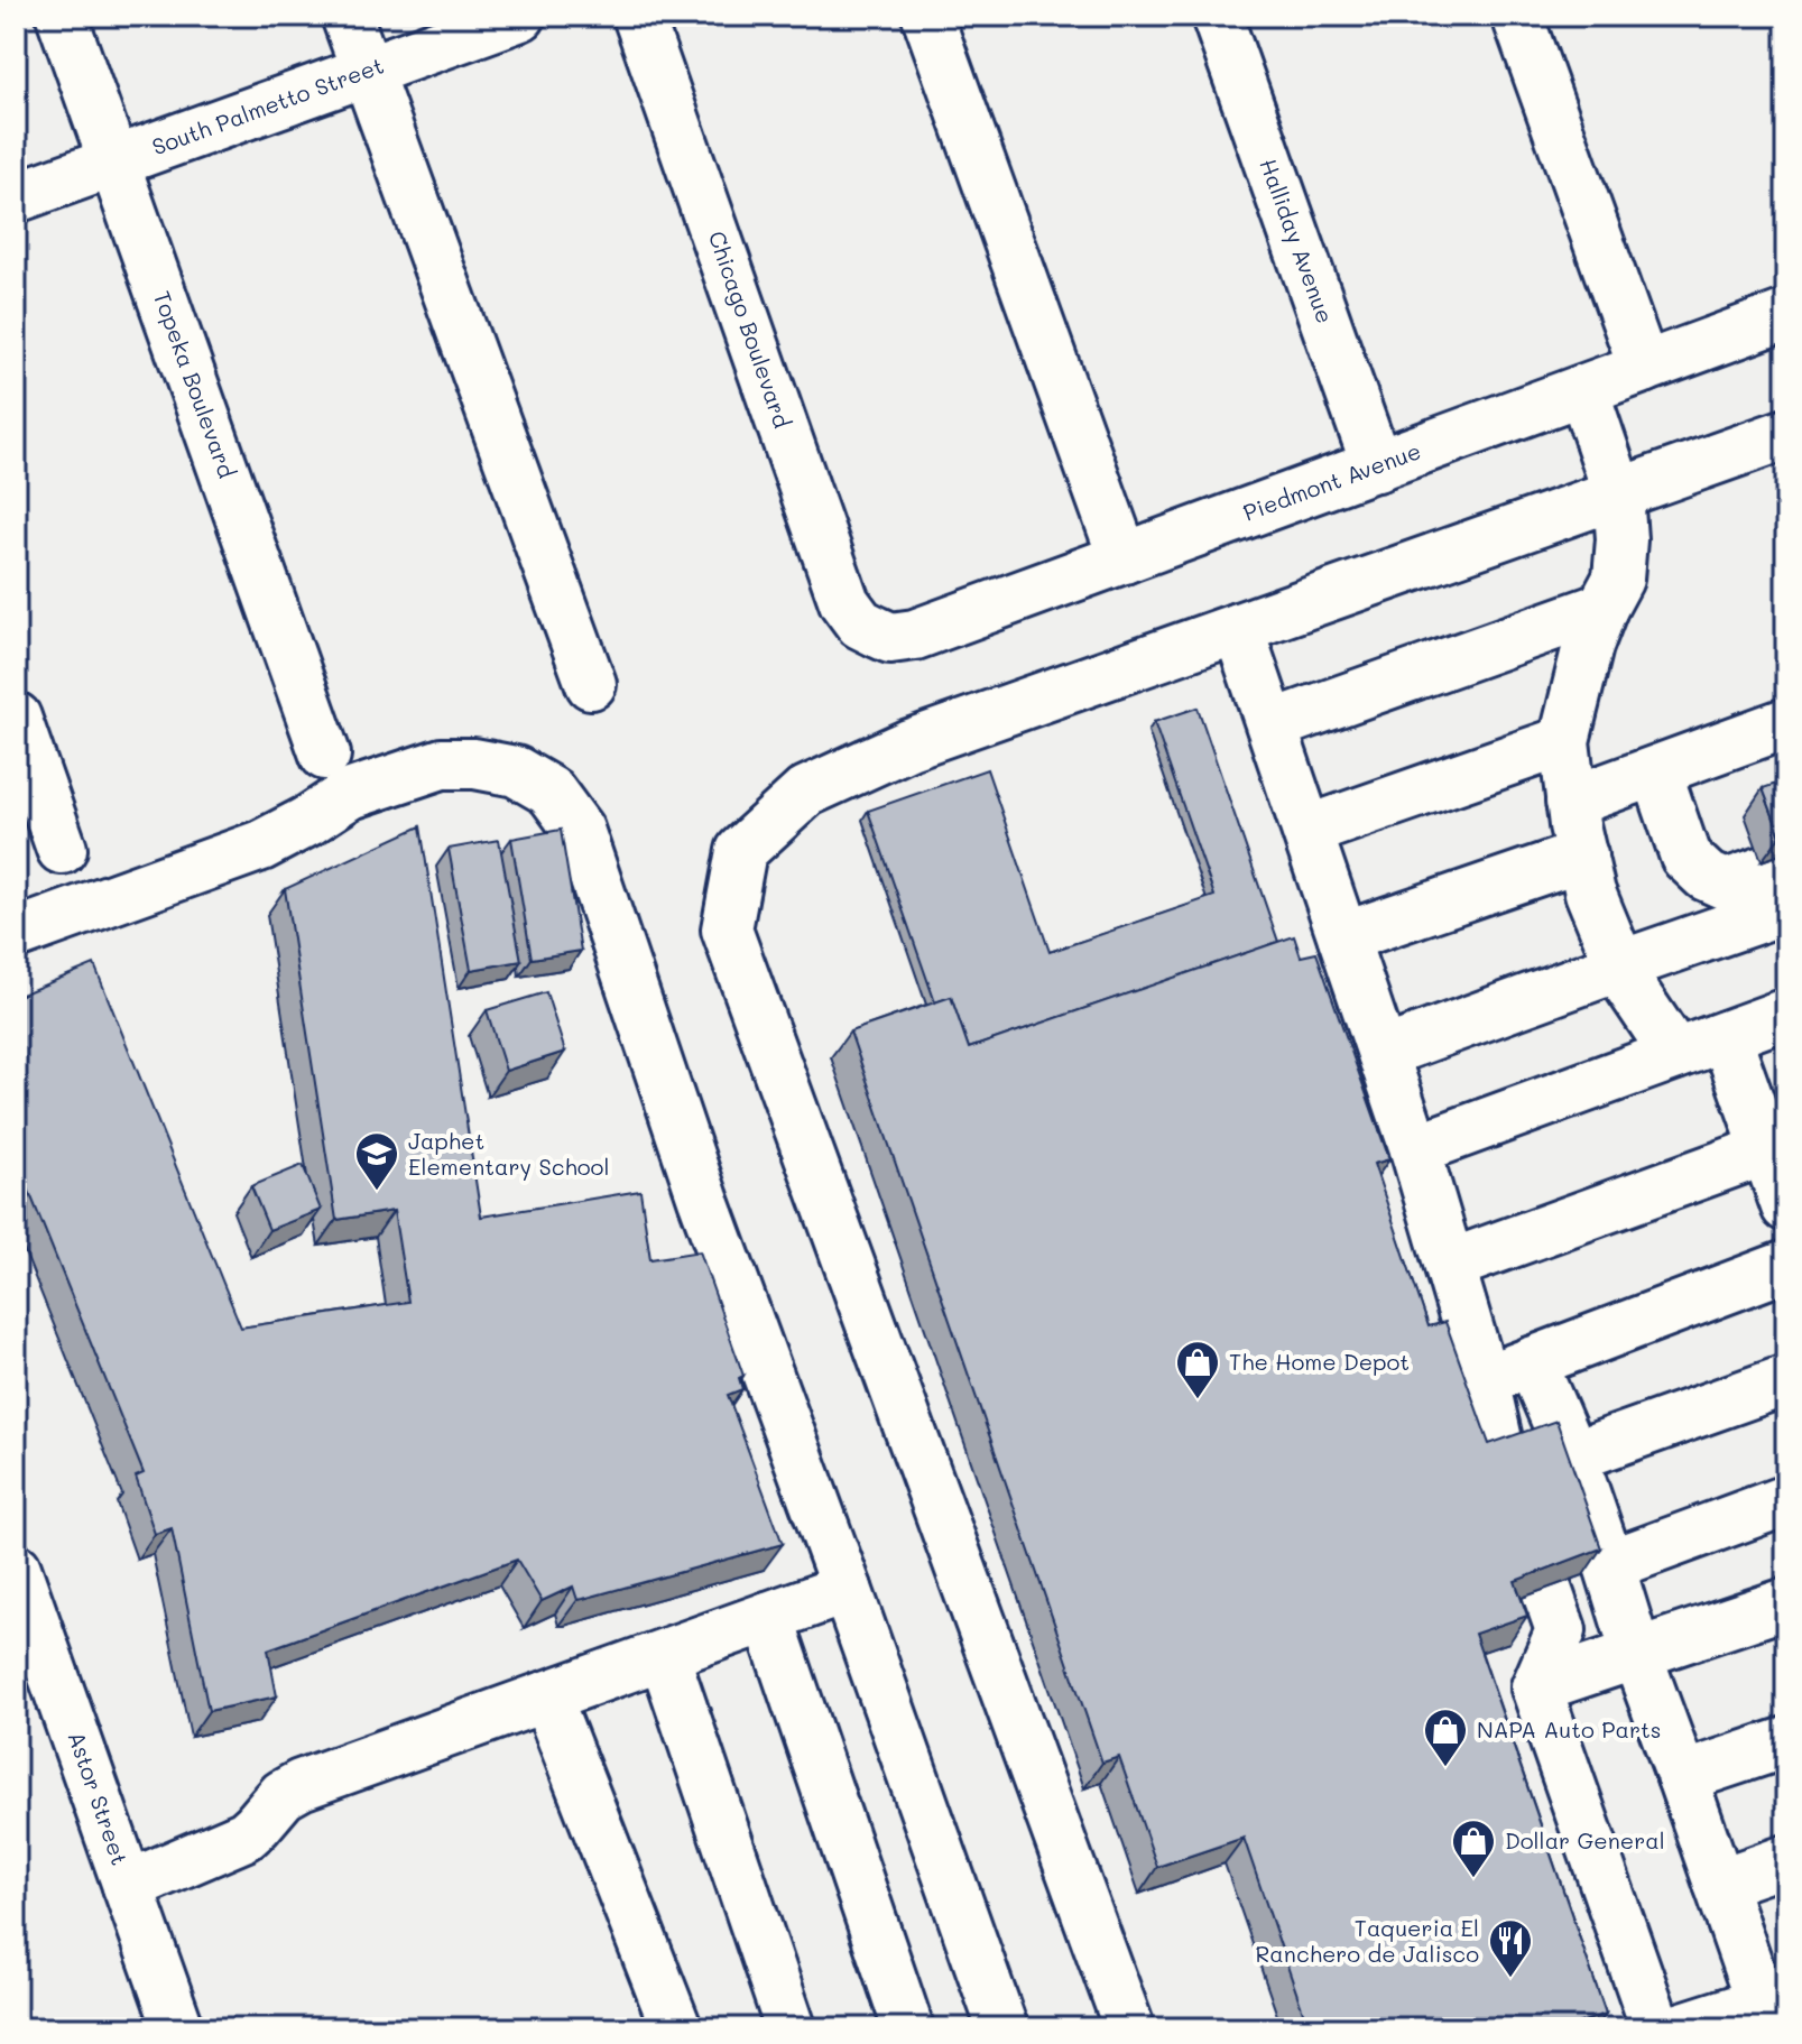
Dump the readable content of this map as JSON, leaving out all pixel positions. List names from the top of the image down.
{
  "streets": {
    "street": [
      "South Palmetto Street",
      "Halliday Avenue",
      "Chicago Boulevard",
      "Topeka Boulevard",
      "Piedmont Avenue",
      "Astor Street"
    ]
  },
  "crossings": [
    ["South Palmetto Street", "Topeka Boulevard"],
    ["Halliday Avenue", "Piedmont Avenue"],
    ["Chicago Boulevard", "Piedmont Avenue"]
  ],
  "places": {
    "school or university": ["Japhet Elementary School"],
    "shop": ["The Home Depot", "NAPA Auto Parts", "Dollar General"],
    "restaurant": ["Taqueria El Ranchero de Jalisco"]
  }
}
